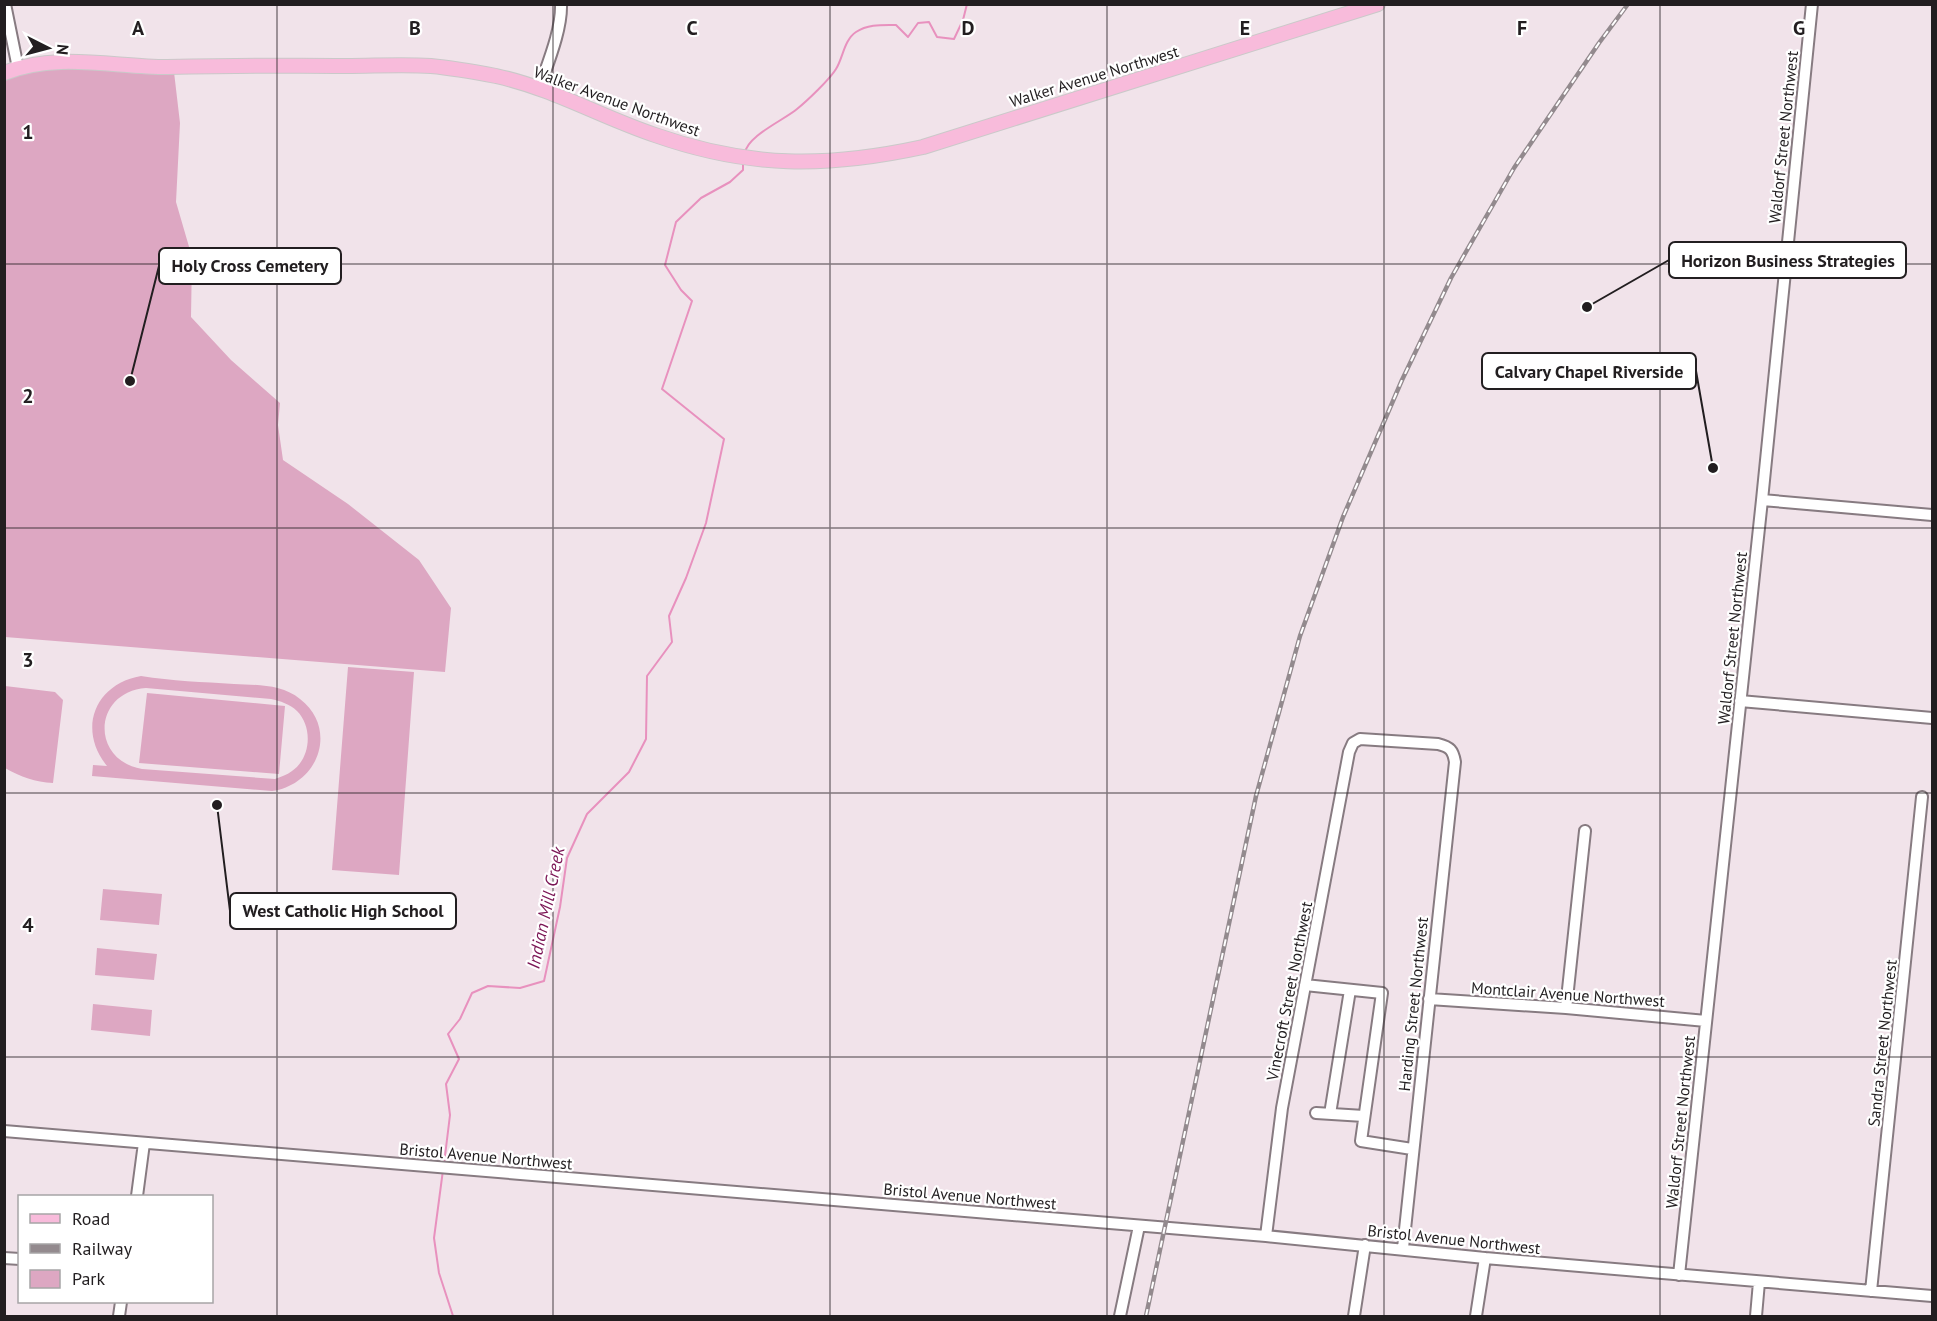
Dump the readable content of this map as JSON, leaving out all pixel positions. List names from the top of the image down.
{
  "streets": {
    "main road": ["Walker Avenue Northwest"],
    "street": [
      "Waldorf Street Northwest",
      "Vinecroft Street Northwest",
      "Montclair Avenue Northwest",
      "Harding Street Northwest",
      "Sandra Street Northwest",
      "Bristol Avenue Northwest"
    ]
  },
  "crossings": [
    ["Waldorf Street Northwest", "Montclair Avenue Northwest"],
    ["Waldorf Street Northwest", "Bristol Avenue Northwest"],
    ["Vinecroft Street Northwest", "Harding Street Northwest"],
    ["Vinecroft Street Northwest", "Bristol Avenue Northwest"],
    ["Montclair Avenue Northwest", "Harding Street Northwest"],
    ["Harding Street Northwest", "Bristol Avenue Northwest"],
    ["Sandra Street Northwest", "Bristol Avenue Northwest"]
  ],
  "water": ["Indian Mill Creek"],
  "places": [
    "Horizon Business Strategies",
    "Holy Cross Cemetery",
    "Calvary Chapel Riverside",
    "West Catholic High School"
  ],
  "legend": ["Road", "Railway", "Park"],
  "north": "right",
  "grid": {
    "columns": [
      "A",
      "B",
      "C",
      "D",
      "E",
      "F",
      "G"
    ],
    "rows": [
      "1",
      "2",
      "3",
      "4"
    ]
  }
}
